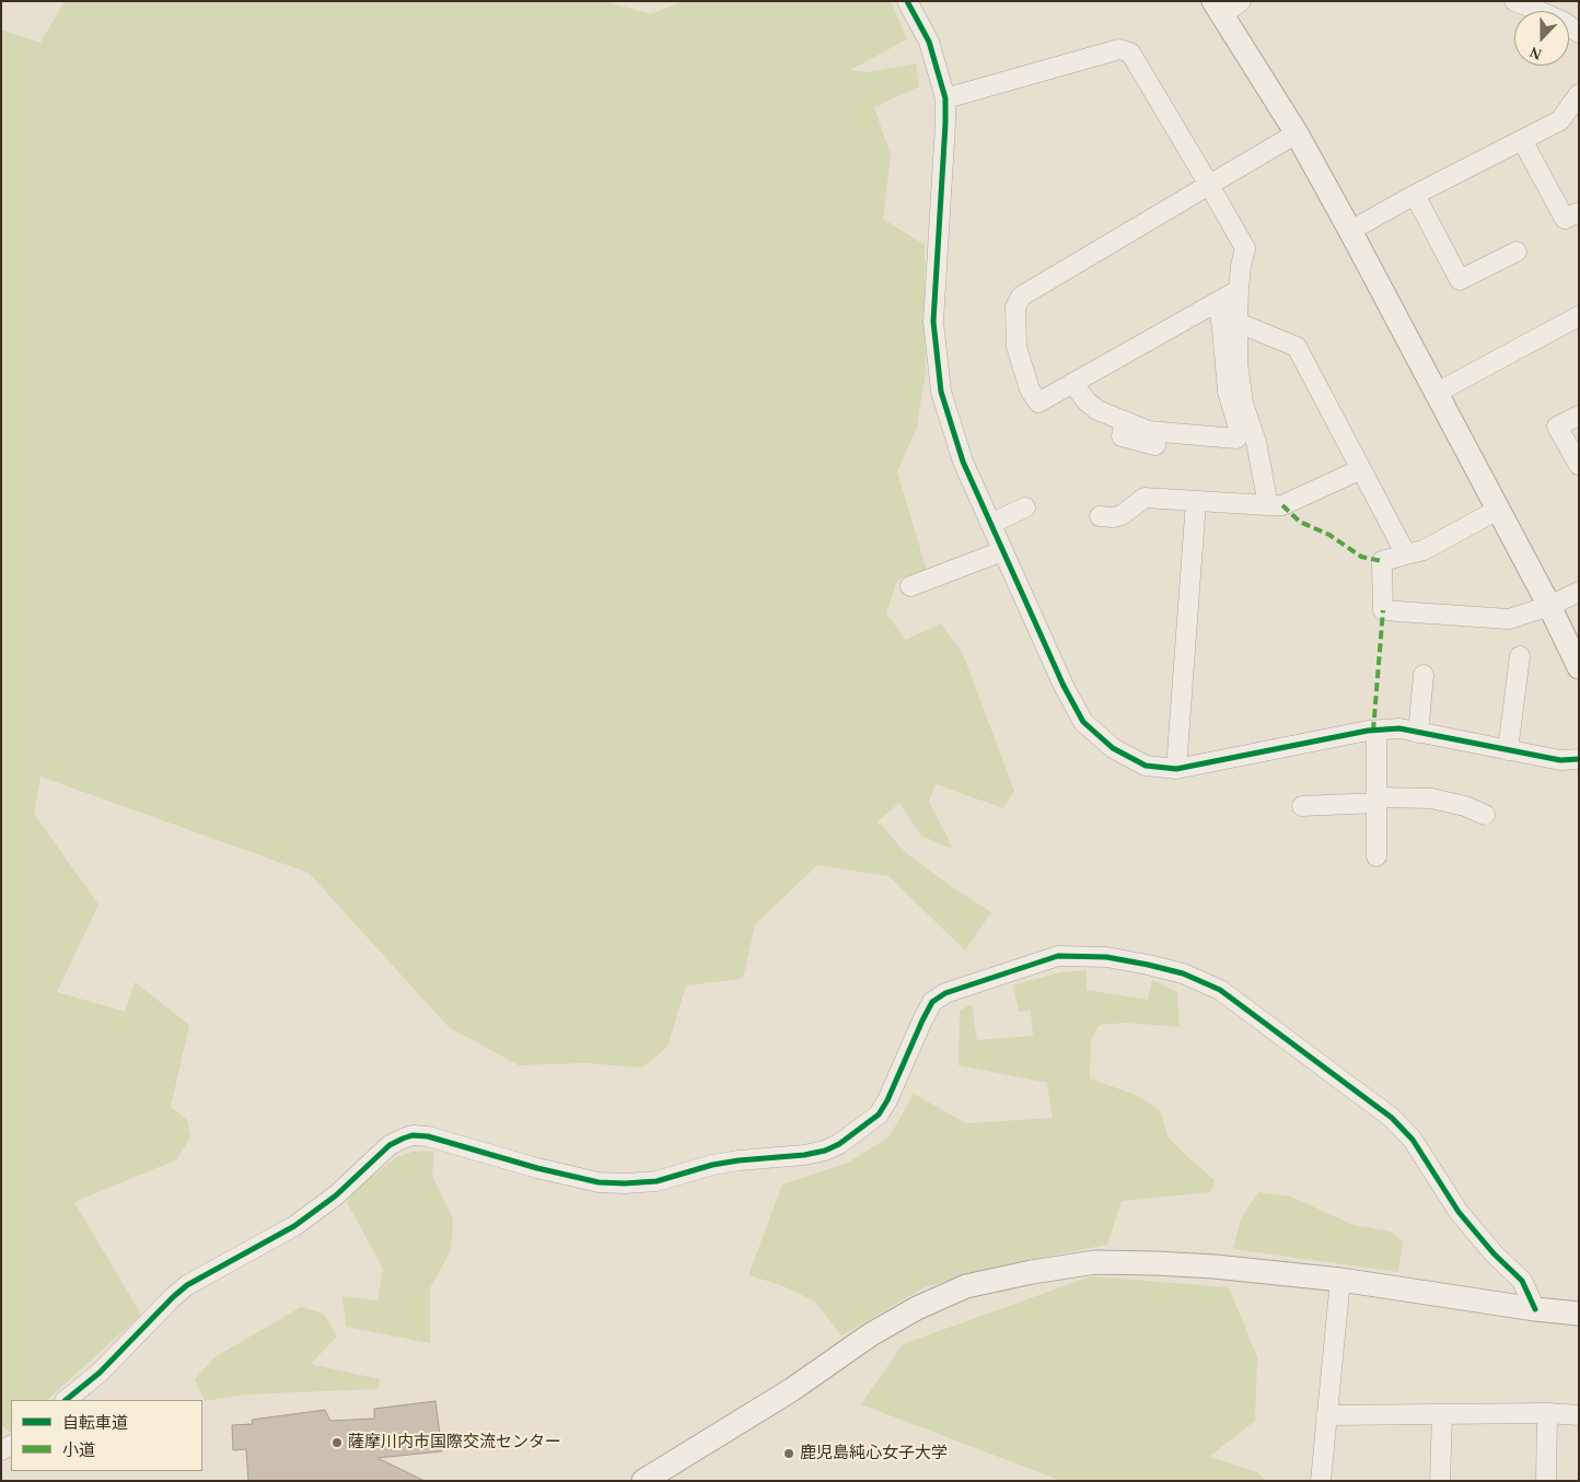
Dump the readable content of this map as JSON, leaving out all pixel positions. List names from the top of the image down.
{
  "places": ["薩摩川内市国際交流センター", "鹿児島純心女子大学"],
  "legend": ["自転車道", "小道"],
  "north": "bottom"
}
